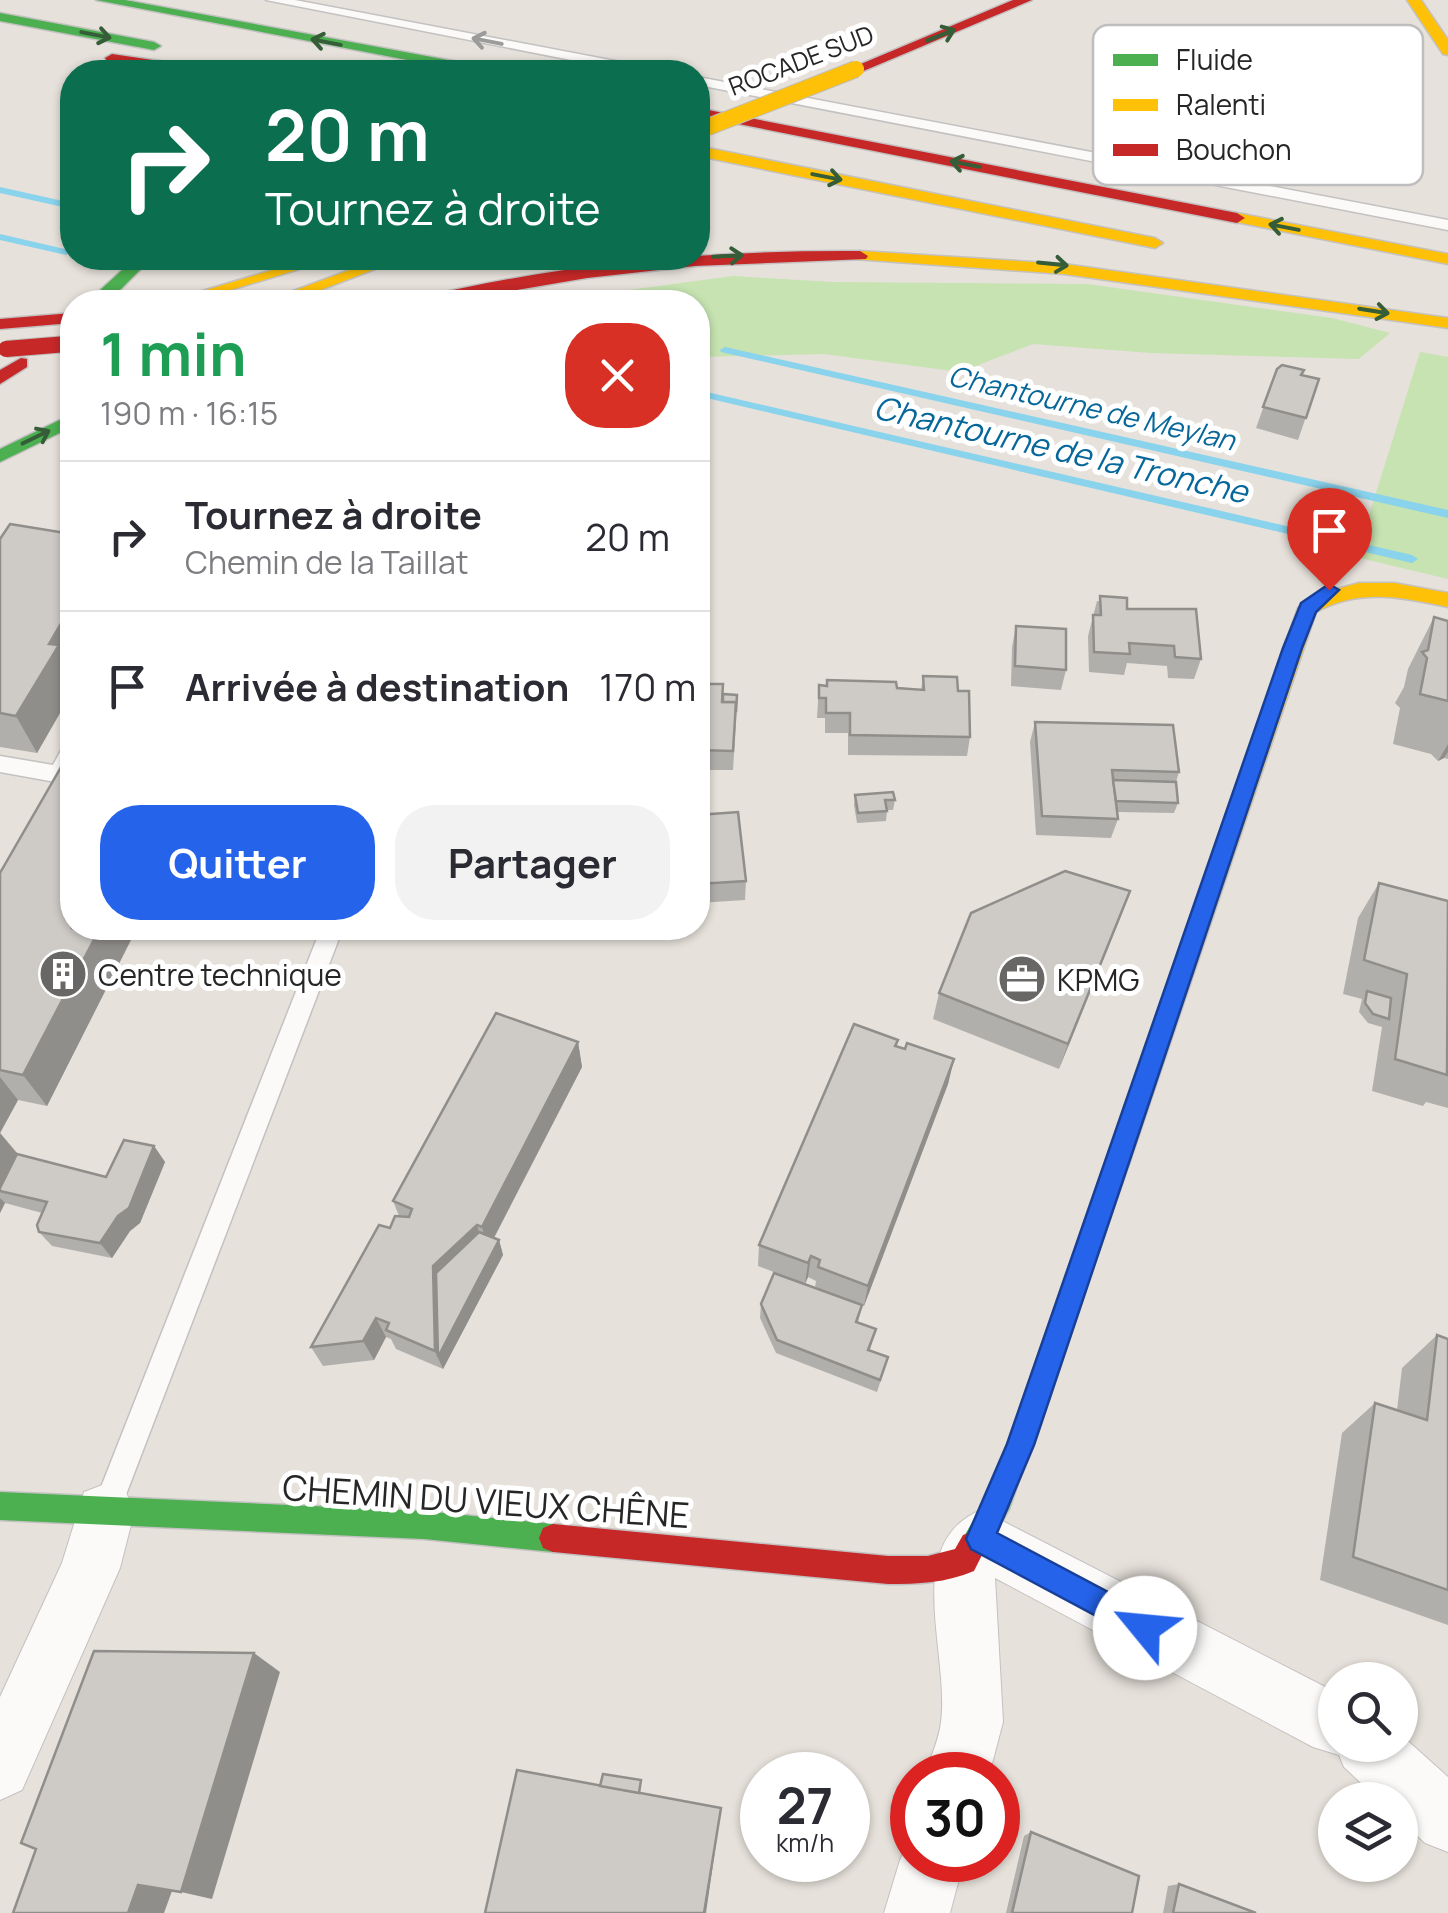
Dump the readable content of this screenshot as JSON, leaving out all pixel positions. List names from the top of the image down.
{
  "streets": {
    "main road": ["ROCADE SUD", "CHEMIN DU VIEUX CHÊNE"]
  },
  "water": ["Chantourne de Meylan", "Chantourne de la Tronche"],
  "places": {
    "building": ["Centre technique"],
    "office": ["KPMG"]
  },
  "legend": ["Fluide", "Ralenti", "Bouchon"],
  "page": {
    "turn": ["20 m", "Tournez à droite"],
    "heading": ["1 min", "190 m · 16:15"],
    "list": [
      {
        "name": "Tournez à droite",
        "note": "Chemin de la Taillat",
        "value": "20 m"
      },
      {
        "name": "Arrivée à destination",
        "value": "170 m"
      }
    ],
    "buttons": ["Quitter", "Partager"],
    "speed": "27 km/h",
    "limit": "30"
  }
}
